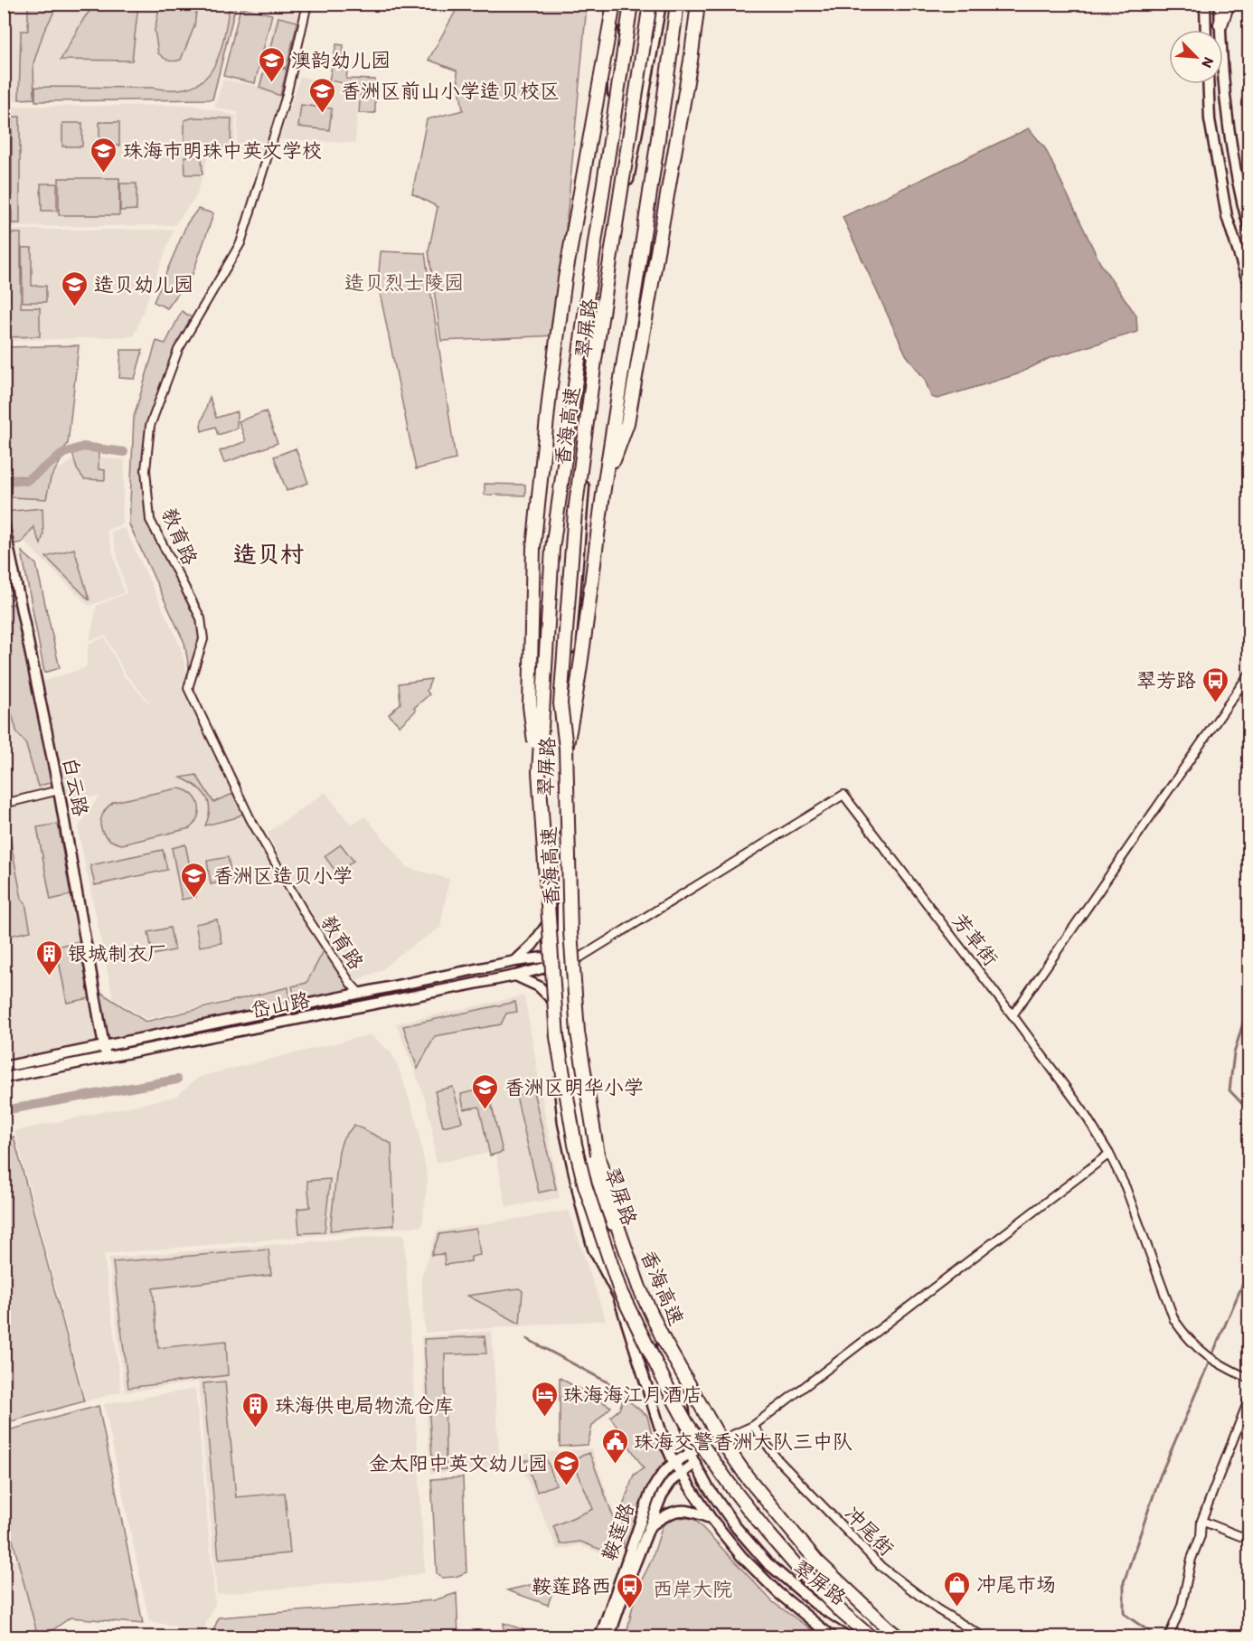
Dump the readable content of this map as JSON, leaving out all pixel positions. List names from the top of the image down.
{
  "streets": {
    "highway": ["香海高速"],
    "main road": [
      "翠屏路",
      "白云路",
      "岱山路",
      "鞍莲路"
    ],
    "street": ["教育路", "芳草街", "冲尾街"]
  },
  "crossings": [
    ["翠屏路", "香海高速"],
    ["翠屏路", "芳草街"],
    ["翠屏路", "岱山路"],
    ["翠屏路", "鞍莲路"],
    ["教育路", "岱山路"],
    ["白云路", "岱山路"],
    ["芳草街", "岱山路"]
  ],
  "districts": ["造贝村"],
  "parks": ["造贝烈士陵园", "西岸大院"],
  "places": {
    "school or university": [
      "澳韵幼儿园",
      "香洲区前山小学造贝校区",
      "珠海市明珠中英文学校",
      "造贝幼儿园",
      "香洲区造贝小学",
      "香洲区明华小学",
      "金太阳中英文幼儿园"
    ],
    "bus stop": ["翠芳路", "鞍莲路西"],
    "building": ["银城制衣厂", "珠海供电局物流仓库"],
    "hotel": ["珠海海江月酒店"],
    "public building": ["珠海交警香洲大队三中队"],
    "shop": ["冲尾市场"]
  },
  "north": "bottom right"
}
